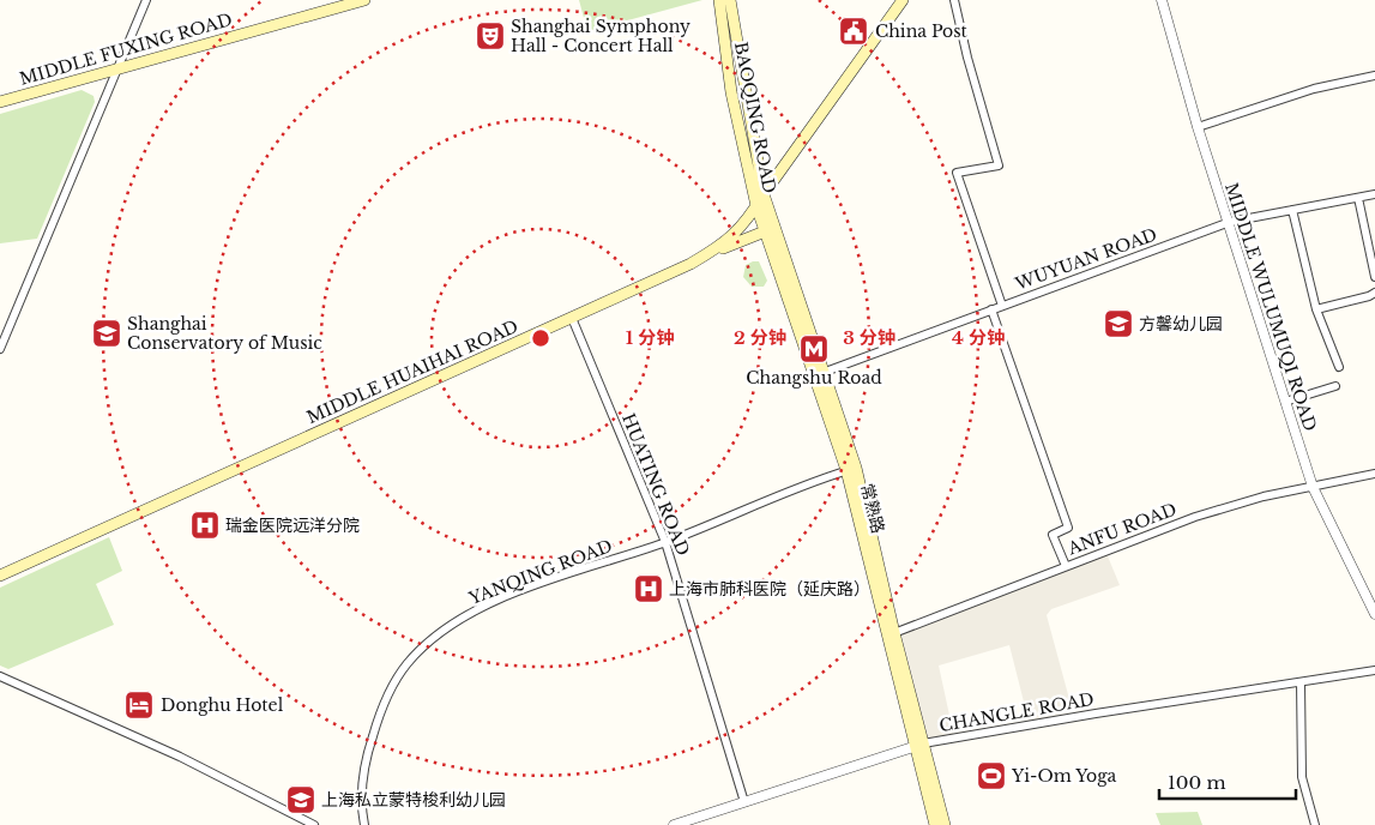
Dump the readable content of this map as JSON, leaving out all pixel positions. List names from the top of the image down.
{
  "streets": {
    "main road": ["MIDDLE FUXING ROAD", "BAOQING ROAD", "MIDDLE HUAIHAI ROAD"],
    "street": [
      "WUYUAN ROAD",
      "MIDDLE WULUMUQI ROAD",
      "HUATING ROAD",
      "ANFU ROAD",
      "YANQING ROAD",
      "CHANGLE ROAD"
    ]
  },
  "crossings": [
    ["BAOQING ROAD", "MIDDLE HUAIHAI ROAD"],
    ["WUYUAN ROAD", "MIDDLE WULUMUQI ROAD"],
    ["MIDDLE WULUMUQI ROAD", "ANFU ROAD"],
    ["MIDDLE HUAIHAI ROAD", "HUATING ROAD"],
    ["HUATING ROAD", "YANQING ROAD"],
    ["HUATING ROAD", "CHANGLE ROAD"]
  ],
  "places": {
    "public building": ["China Post"],
    "theatre": ["Shanghai Symphony Hall - Concert Hall"],
    "school or university": ["方馨幼儿园", "Shanghai Conservatory of Music", "上海私立蒙特梭利幼儿园"],
    "metro station": ["Changshu Road"],
    "hospital": ["瑞金医院远洋分院", "上海市肺科医院（延庆路）"],
    "hotel": ["Donghu Hotel"],
    "sports": ["Yi-Om Yoga"]
  },
  "scale_bar": "100 m",
  "rings": [
    "1 分钟",
    "2 分钟",
    "3 分钟",
    "4 分钟"
  ]
}
